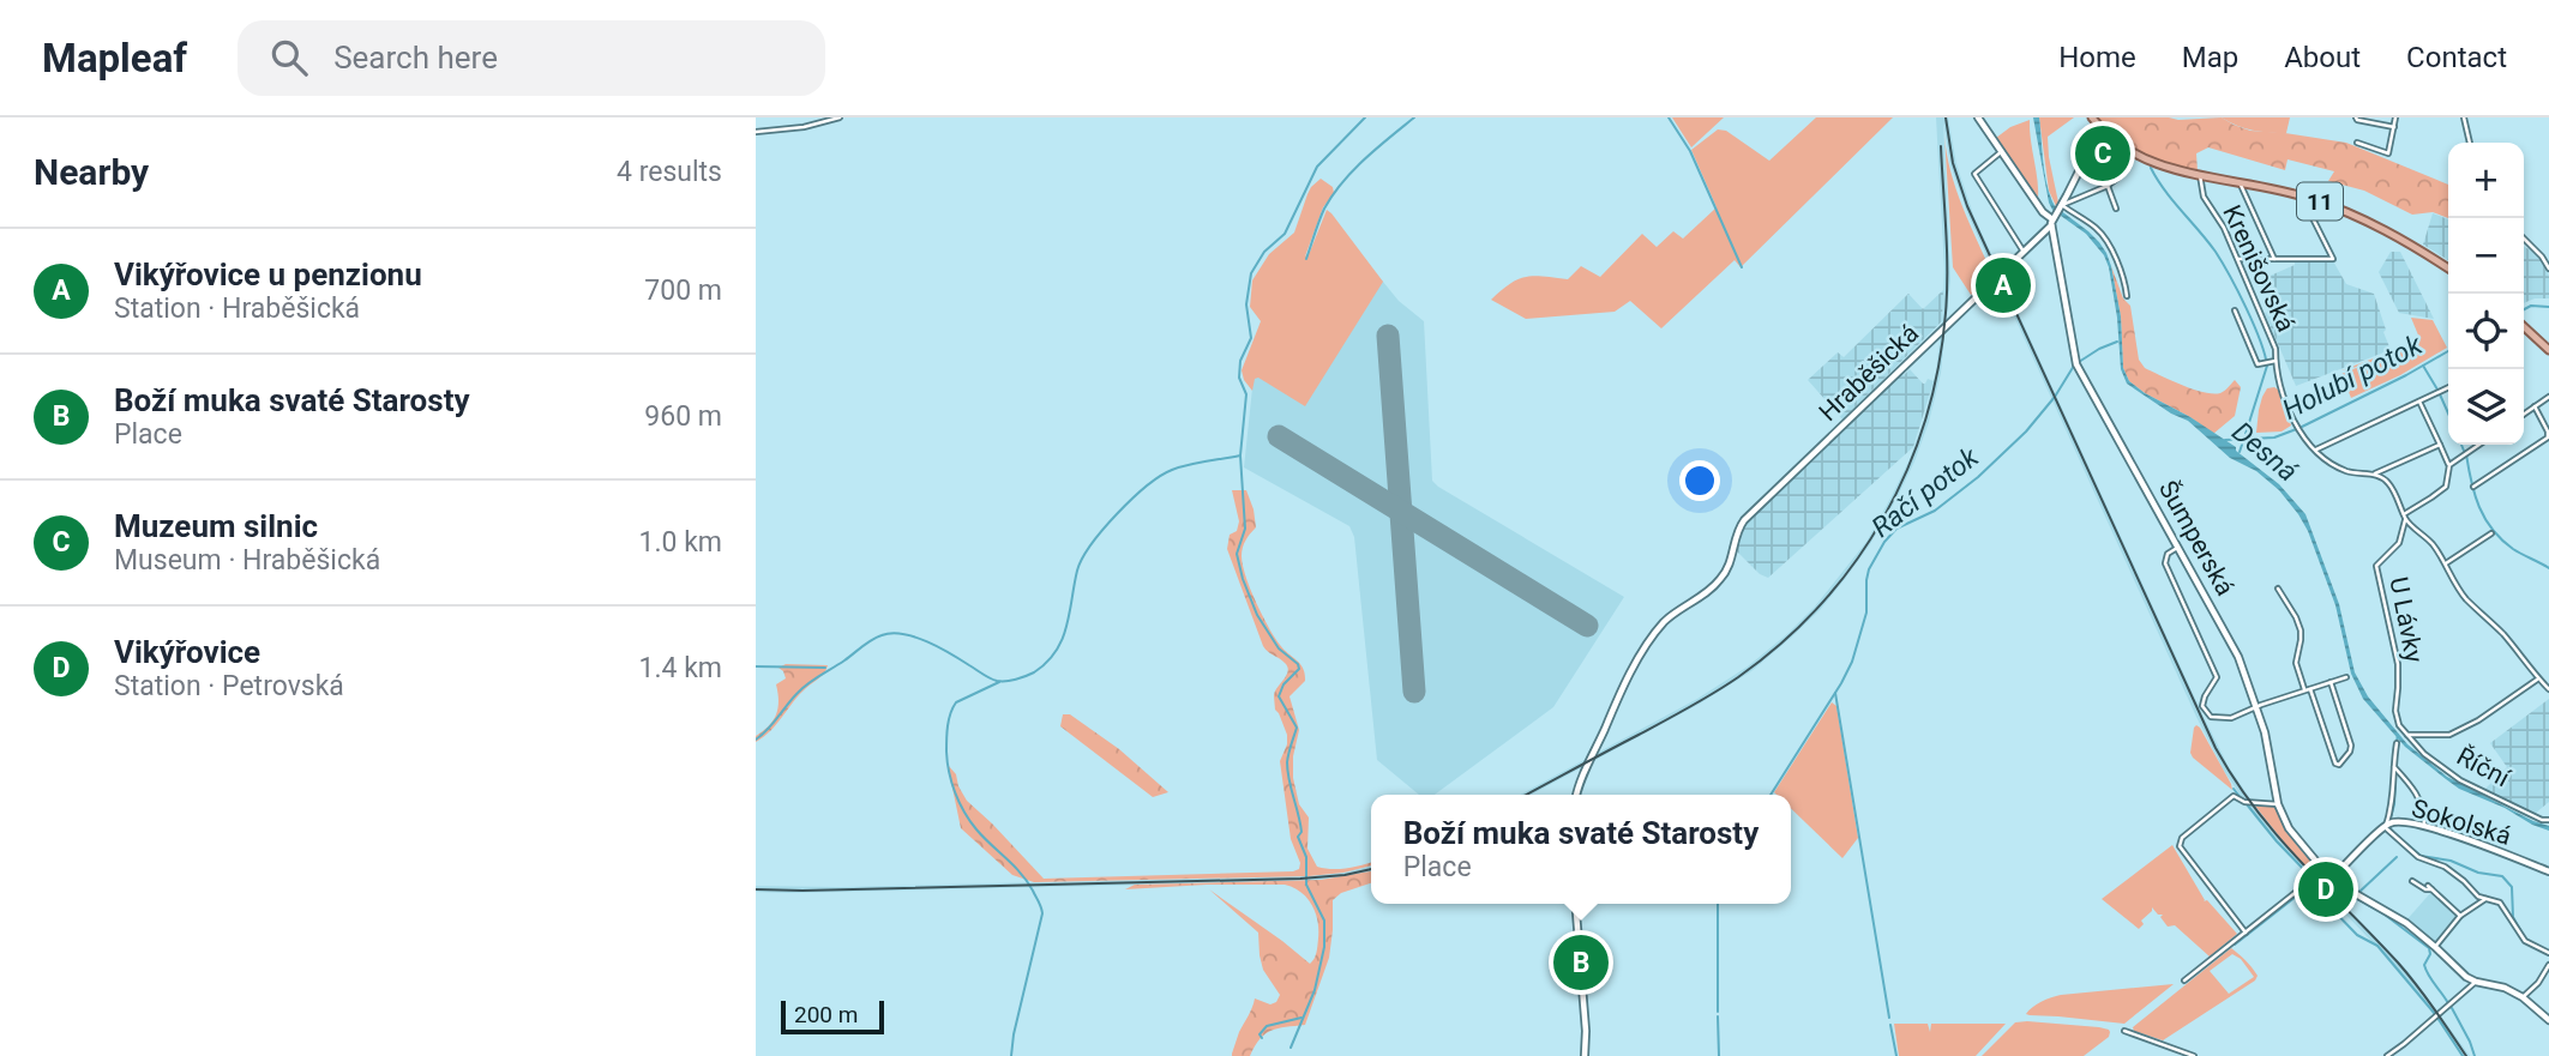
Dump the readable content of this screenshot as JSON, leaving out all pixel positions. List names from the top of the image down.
{
  "streets": {
    "main road": ["11"],
    "street": [
      "Krenišovská",
      "Hraběšická",
      "Šumperská",
      "U Lávky",
      "Říční",
      "Sokolská"
    ]
  },
  "crossings": [
    ["11", "Krenišovská"],
    ["11", "Hraběšická"],
    ["Hraběšická", "Šumperská"],
    ["Šumperská", "Sokolská"],
    ["U Lávky", "Říční"]
  ],
  "water": ["Holubí potok", "Desná", "Račí potok"],
  "scale_bar": "200 m",
  "page": {
    "header": "Mapleaf",
    "search": "Search here",
    "nav": [
      "Home",
      "Map",
      "About",
      "Contact"
    ],
    "heading": ["Nearby", "4 results"],
    "pins": [
      "C",
      "A",
      "D",
      "B"
    ],
    "map_buttons": ["+", "−"],
    "list": [
      {
        "mark": "A",
        "name": "Vikýřovice u penzionu",
        "note": "Station · Hraběšická",
        "value": "700 m"
      },
      {
        "mark": "B",
        "name": "Boží muka svaté Starosty",
        "note": "Place",
        "value": "960 m"
      },
      {
        "mark": "C",
        "name": "Muzeum silnic",
        "note": "Museum · Hraběšická",
        "value": "1.0 km"
      },
      {
        "mark": "D",
        "name": "Vikýřovice",
        "note": "Station · Petrovská",
        "value": "1.4 km"
      }
    ],
    "popup": ["Boží muka svaté Starosty", "Place"],
    "scale": "200 m"
  }
}
